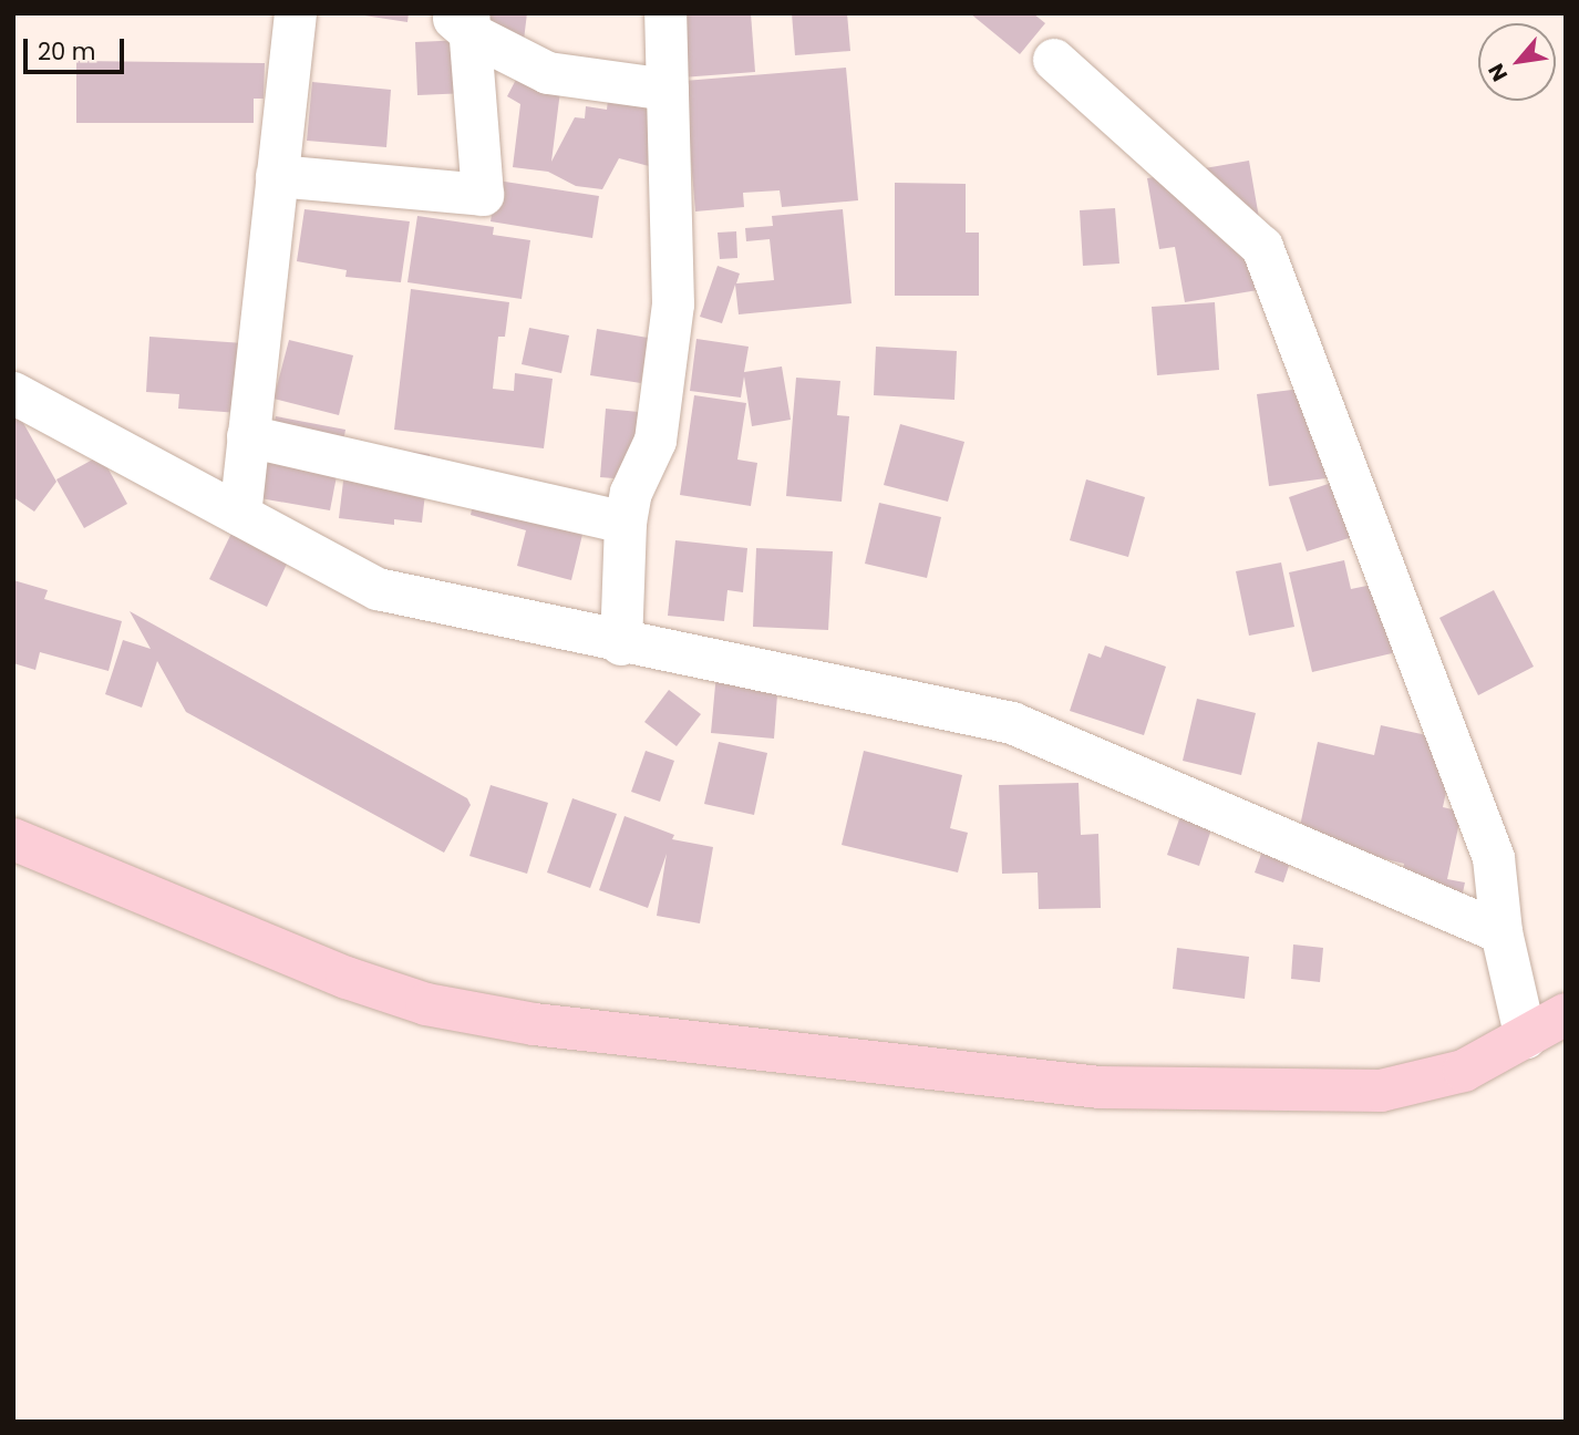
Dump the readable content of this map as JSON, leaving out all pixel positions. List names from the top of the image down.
{
  "scale_bar": "20 m",
  "north": "bottom left"
}
